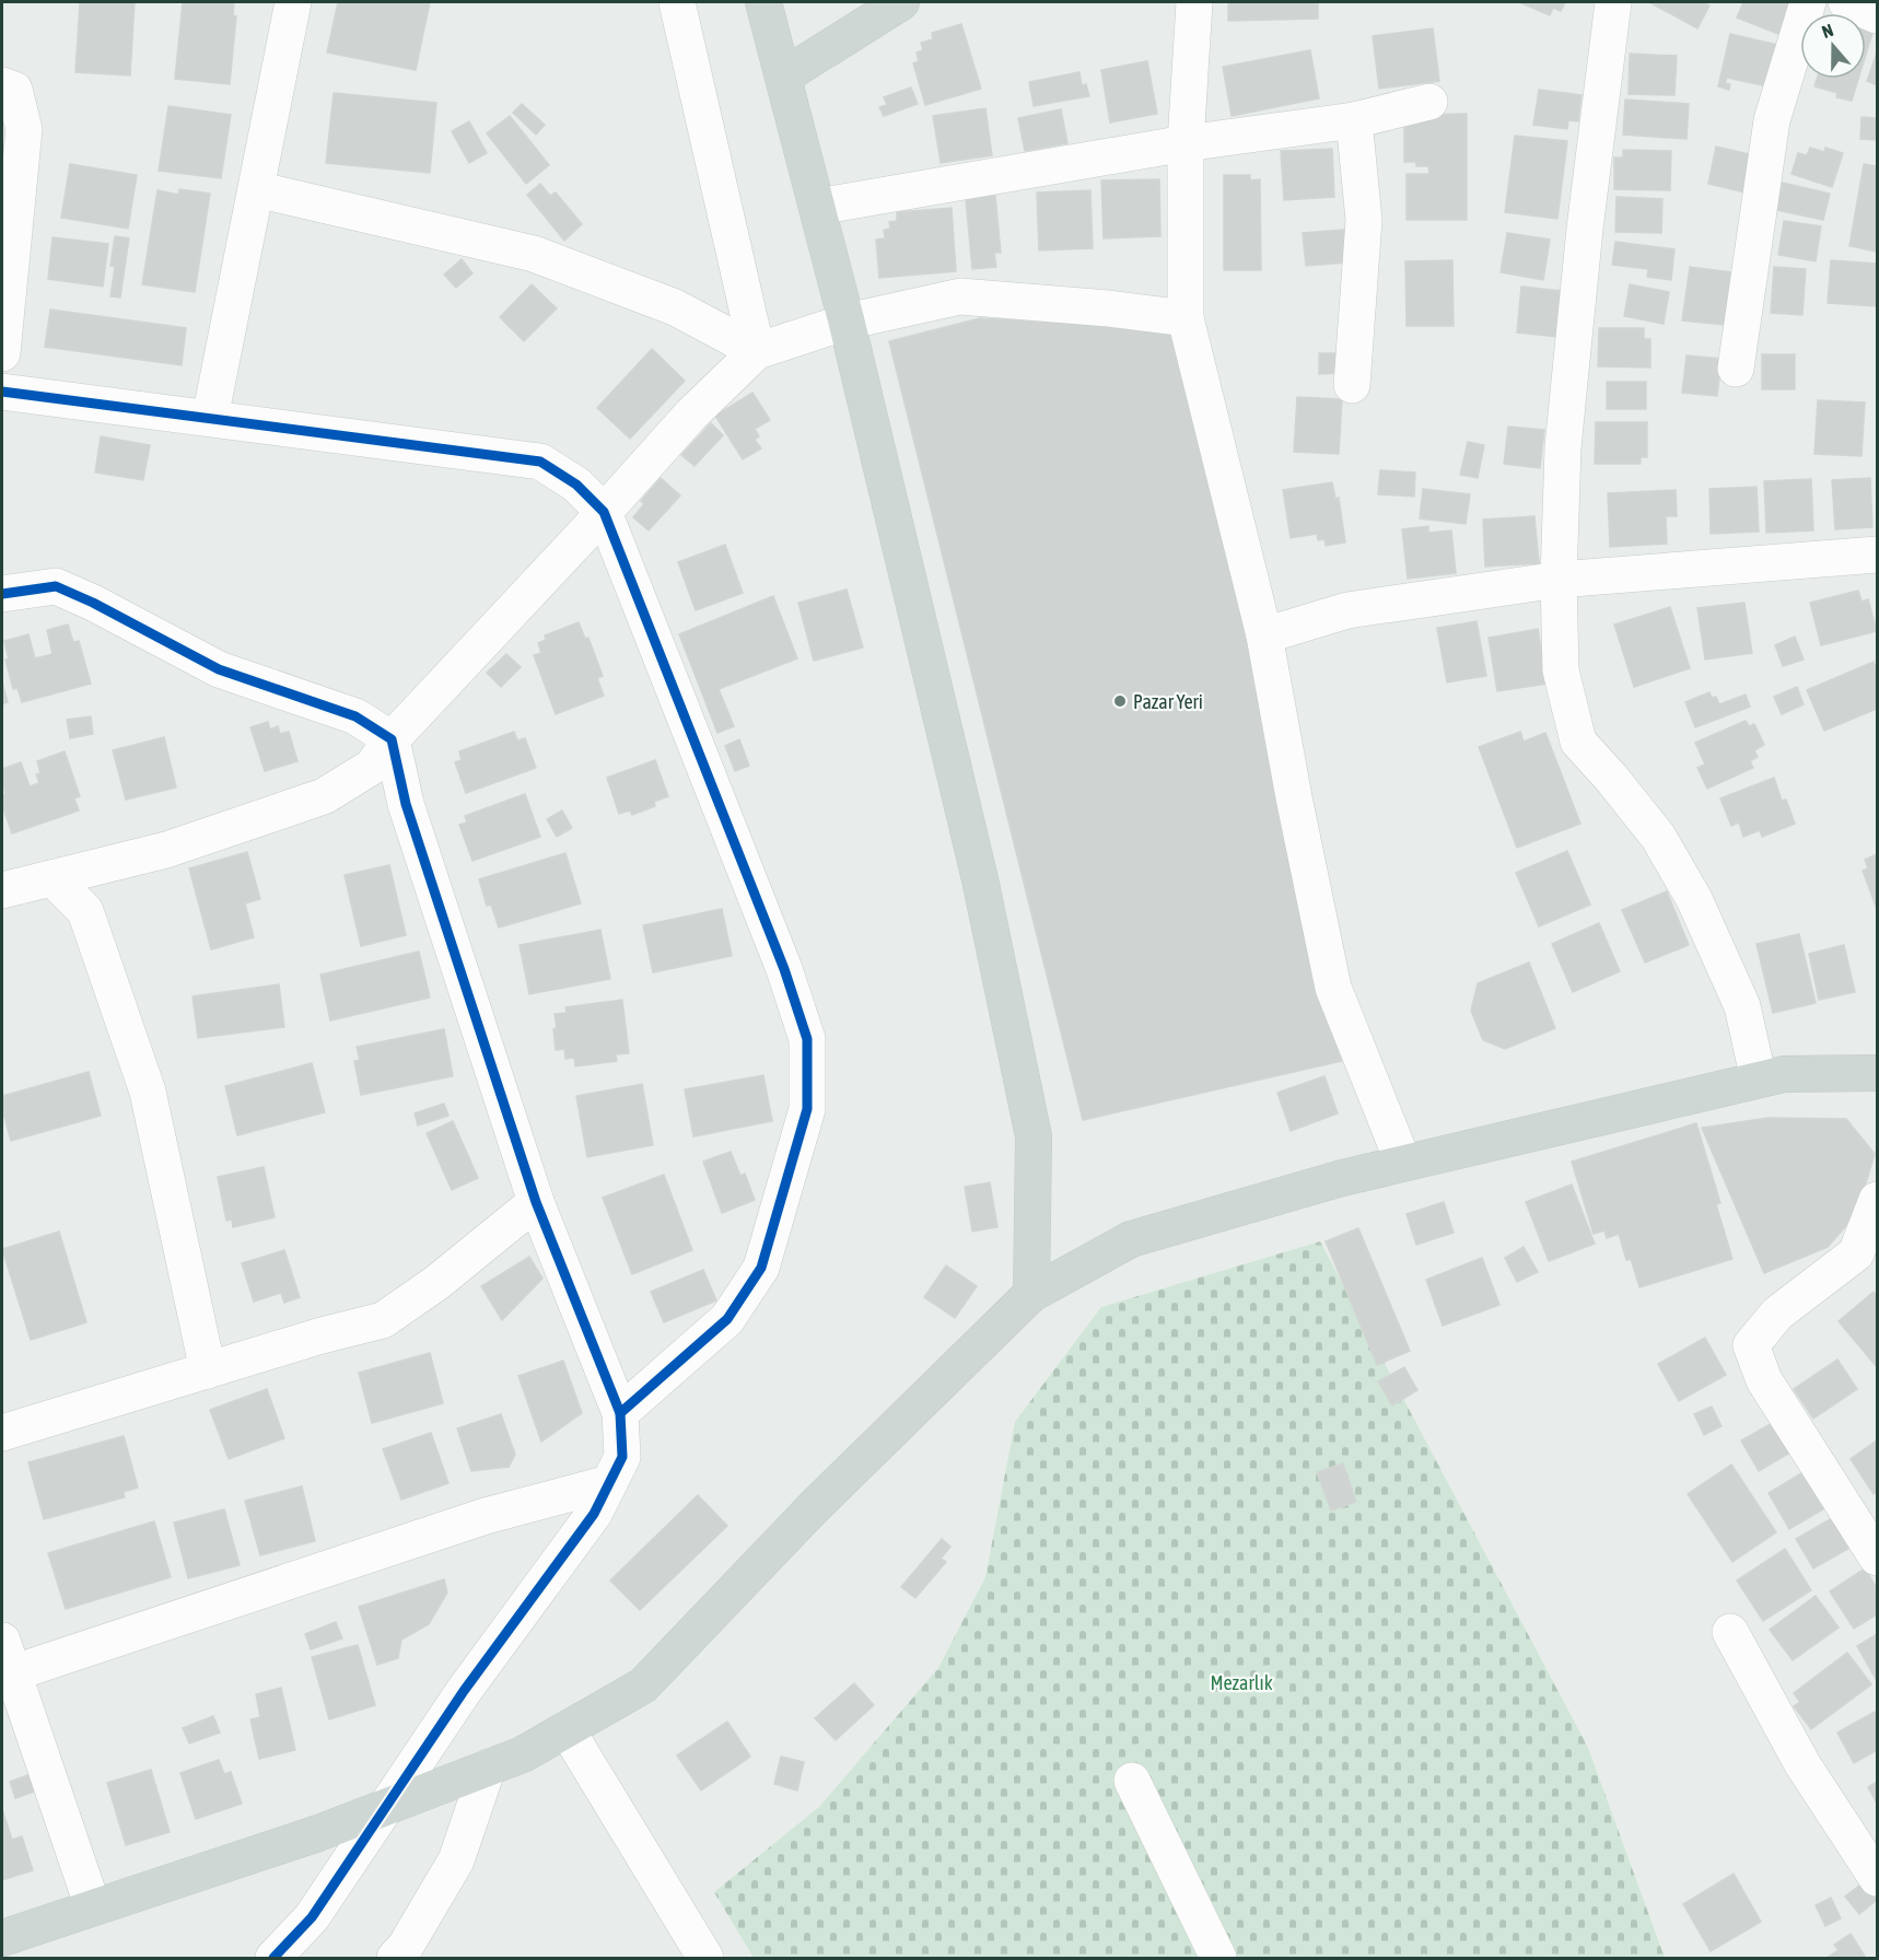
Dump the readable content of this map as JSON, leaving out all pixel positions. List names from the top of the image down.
{
  "parks": ["Mezarlık"],
  "places": ["Pazar Yeri"],
  "north": "top"
}
